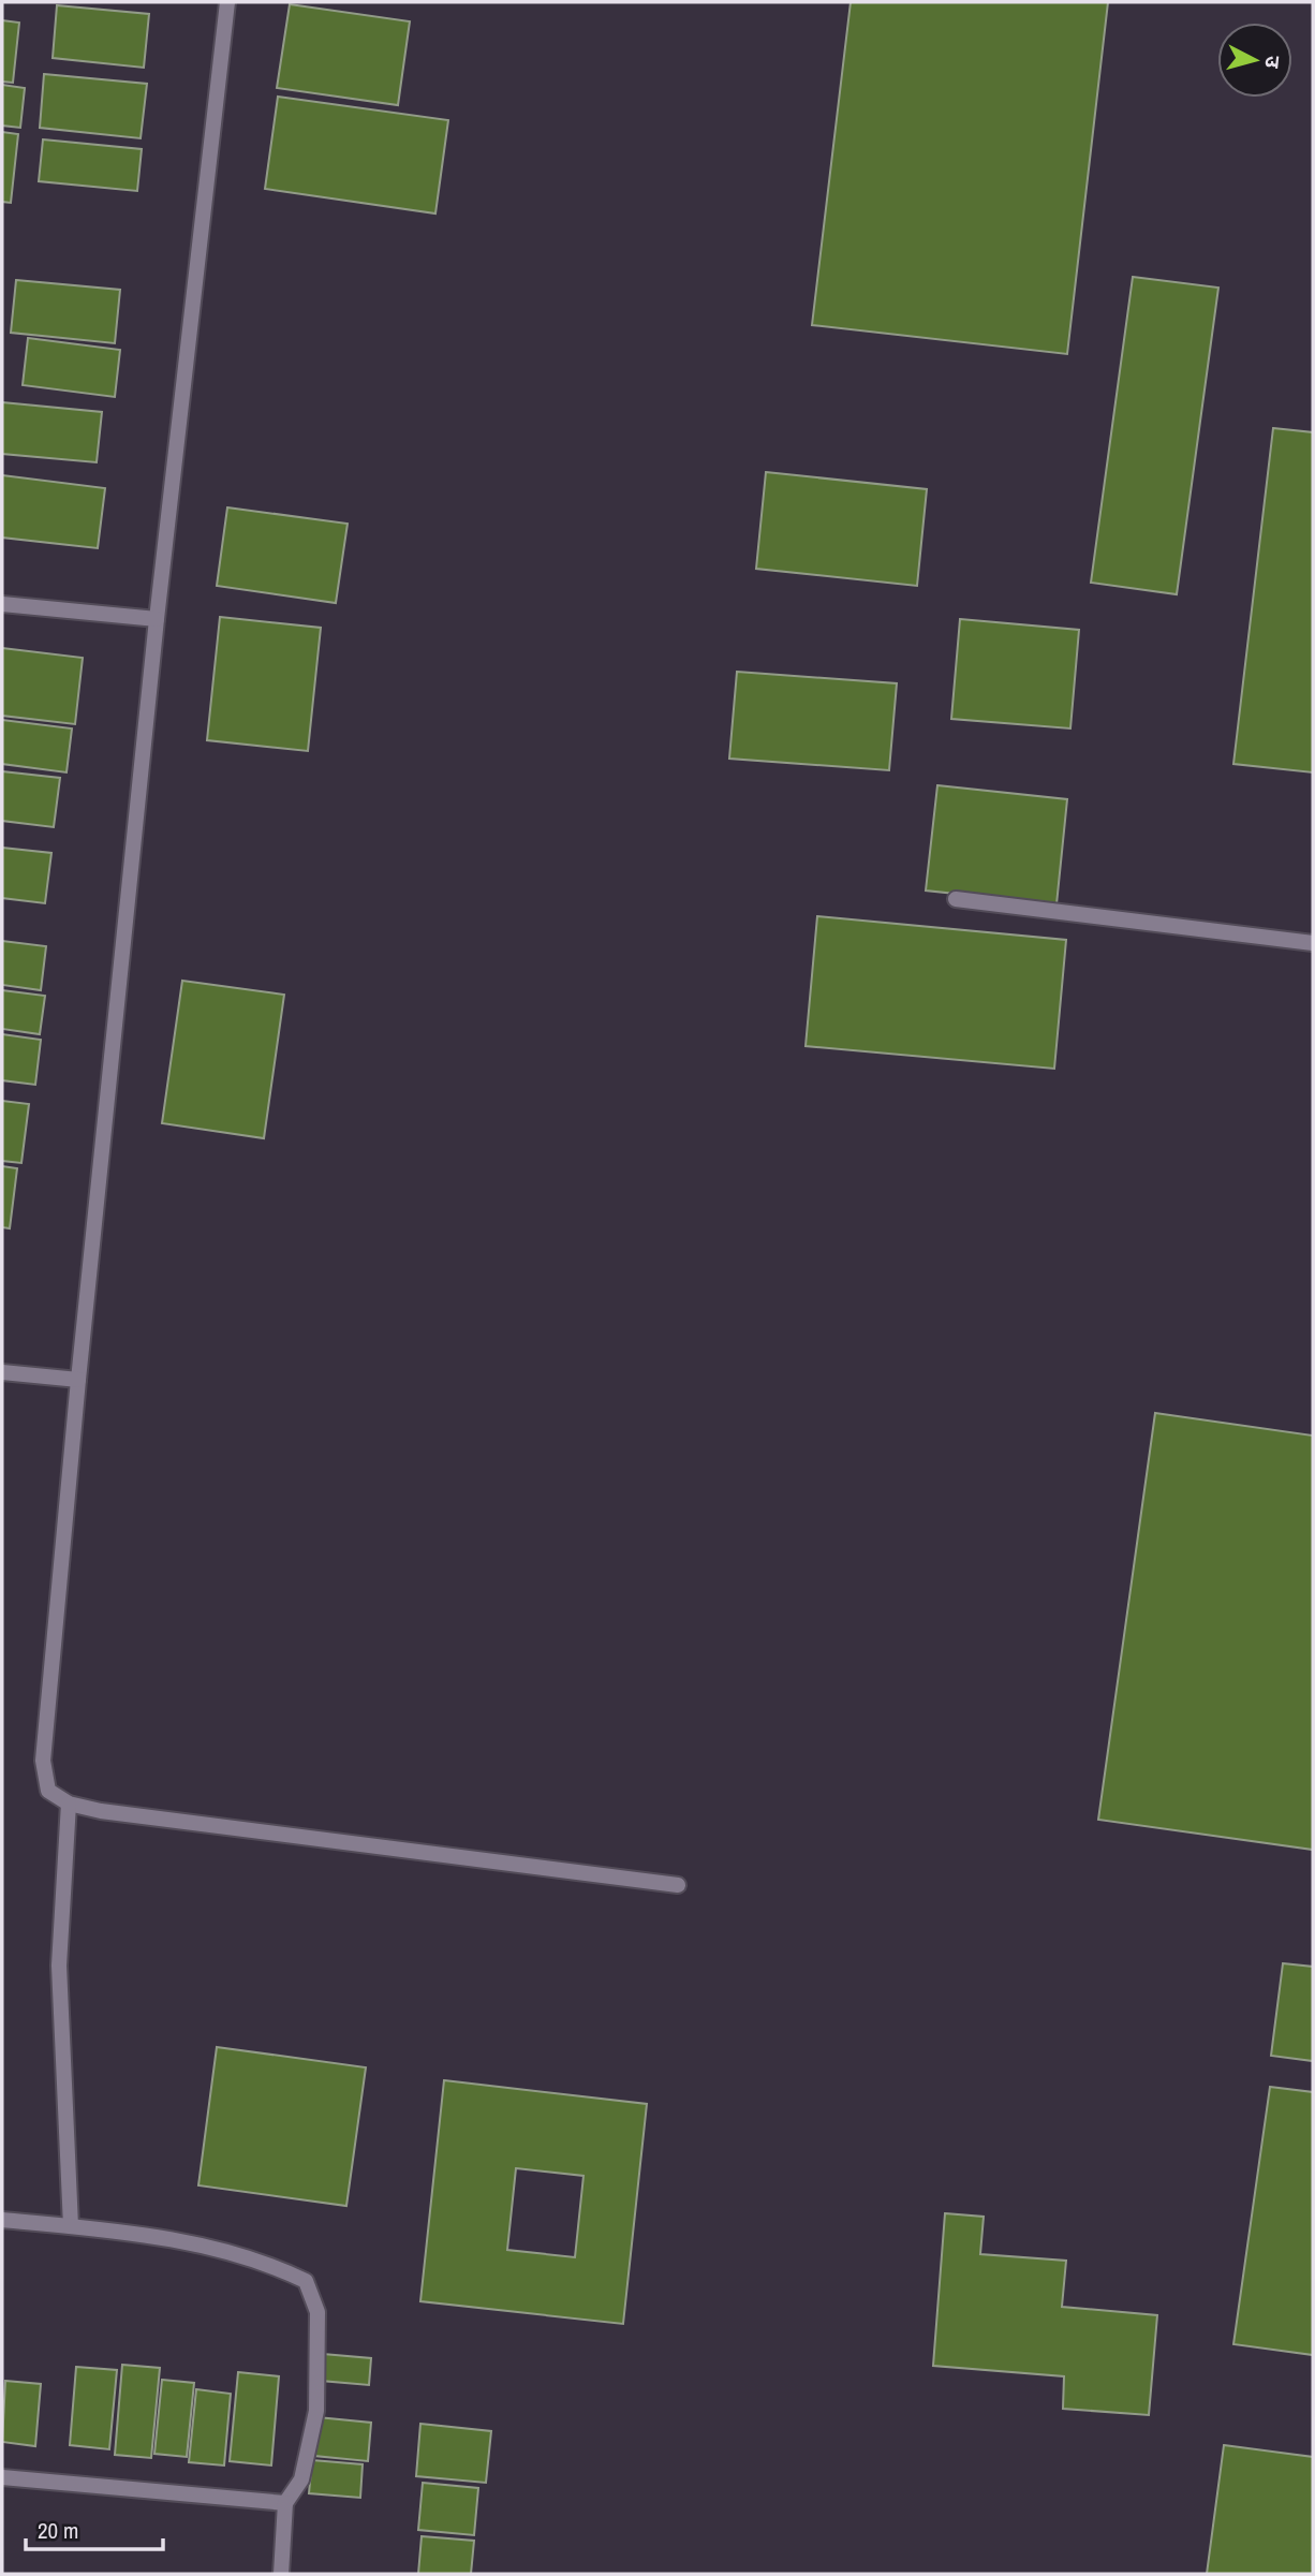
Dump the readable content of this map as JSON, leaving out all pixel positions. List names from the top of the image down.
{
  "scale_bar": "20 m",
  "north": "right"
}
